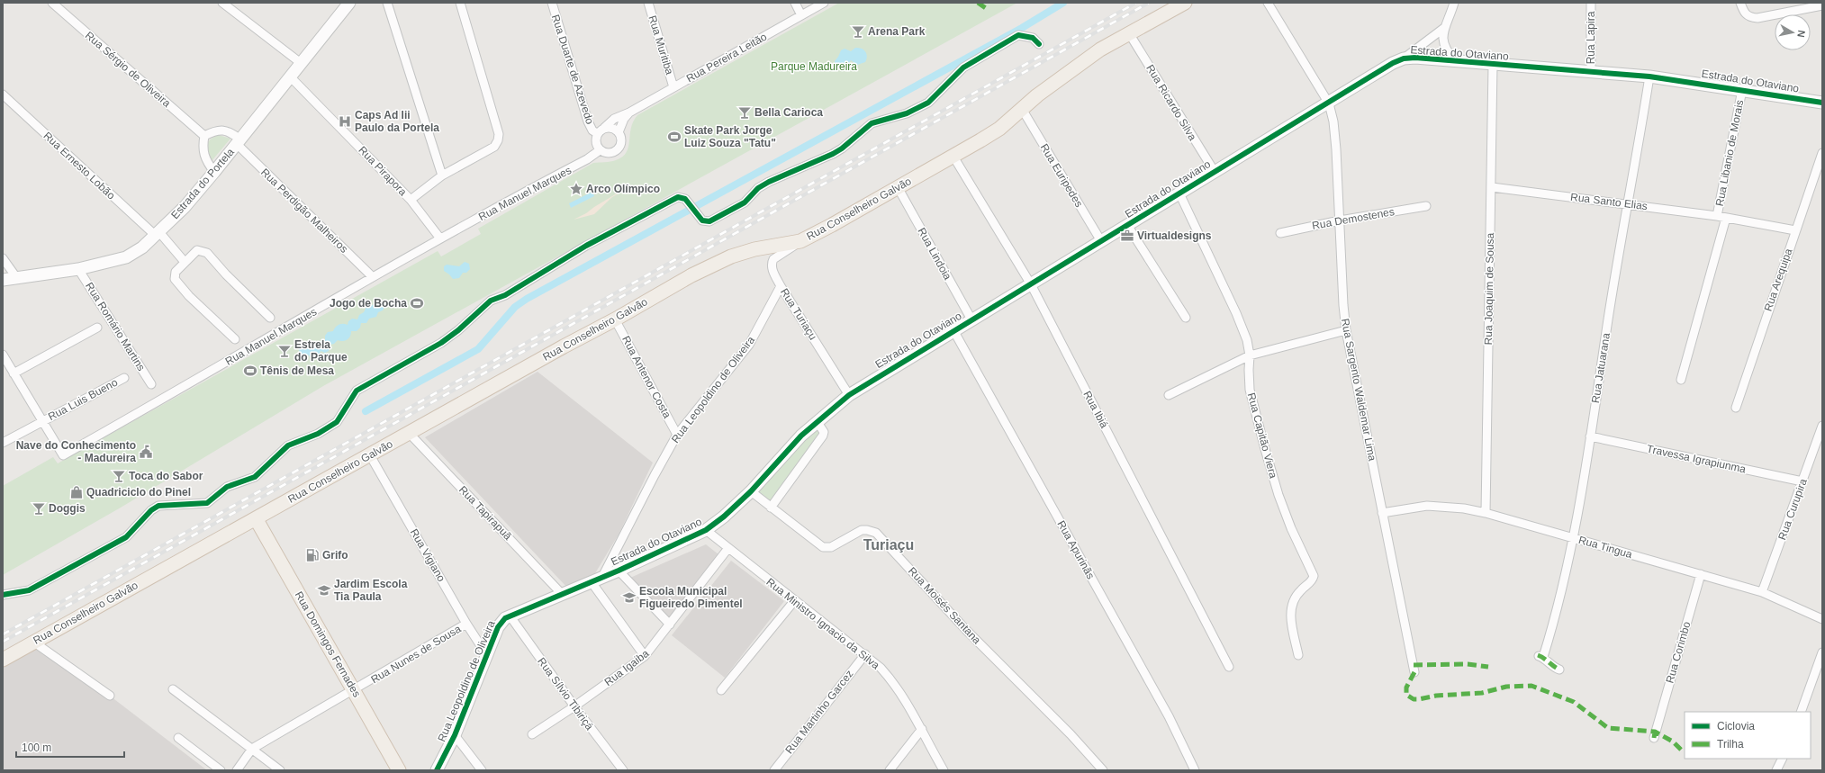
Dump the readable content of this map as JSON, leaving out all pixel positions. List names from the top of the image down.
{
  "streets": {
    "main road": ["Rua Conselheiro Galvão", "Rua Domingos Fernades"],
    "street": [
      "Rua Lapira",
      "Rua Muritiba",
      "Estrada do Otaviano",
      "Rua Pereira Leitão",
      "Rua Sérgio de Oliveira",
      "Rua Duarte de Azevedo",
      "Rua Ricardo Silva",
      "Rua Libanio de Morais",
      "Rua Ernesto Lobão",
      "Rua Pirapora",
      "Rua Euripedes",
      "Estrada do Portela",
      "Rua Manuel Marques",
      "Rua Santo Elias",
      "Rua Perdigão Malheiros",
      "Rua Demostenes",
      "Rua Lindoia",
      "Rua Arequipa",
      "Rua Joaquim de Sousa",
      "Rua Turiaçu",
      "Rua Romário Martins",
      "Rua Jatuarana",
      "Rua Antenor Costa",
      "Rua Leopoldino de Oliveira",
      "Rua Sargento Waldemar Lima",
      "Rua Luis Bueno",
      "Rua Ibiá",
      "Rua Capitão Viera",
      "Travessa Igrapiunma",
      "Rua Curupira",
      "Rua Tapirapuã",
      "Rua Tingua",
      "Rua Apurinãs",
      "Rua Vigiano",
      "Rua Moisés Santana",
      "Rua Ministro Ignacio da Silva",
      "Rua Corimbo",
      "Rua Nunes de Sousa",
      "Rua Igaiba",
      "Rua Sílvio Tibiriçá",
      "Rua Martinho Garcez"
    ]
  },
  "crossings": [
    ["Rua Lapira", "Estrada do Otaviano"],
    ["Rua Muritiba", "Rua Pereira Leitão"],
    ["Estrada do Otaviano", "Rua Ricardo Silva"],
    ["Estrada do Otaviano", "Rua Libanio de Morais"],
    ["Estrada do Otaviano", "Rua Euripedes"],
    ["Estrada do Otaviano", "Rua Lindoia"],
    ["Estrada do Otaviano", "Rua Joaquim de Sousa"],
    ["Estrada do Otaviano", "Rua Turiaçu"],
    ["Estrada do Otaviano", "Rua Jatuarana"],
    ["Estrada do Otaviano", "Rua Leopoldino de Oliveira"],
    ["Estrada do Otaviano", "Rua Sargento Waldemar Lima"],
    ["Estrada do Otaviano", "Rua Ibiá"],
    ["Estrada do Otaviano", "Rua Capitão Viera"],
    ["Estrada do Otaviano", "Rua Apurinãs"],
    ["Estrada do Otaviano", "Rua Moisés Santana"],
    ["Estrada do Otaviano", "Rua Ministro Ignacio da Silva"],
    ["Rua Pereira Leitão", "Rua Duarte de Azevedo"],
    ["Rua Pereira Leitão", "Rua Manuel Marques"],
    ["Rua Duarte de Azevedo", "Rua Manuel Marques"],
    ["Rua Ricardo Silva", "Rua Conselheiro Galvão"],
    ["Rua Libanio de Morais", "Rua Santo Elias"],
    ["Rua Ernesto Lobão", "Estrada do Portela"],
    ["Rua Pirapora", "Estrada do Portela"],
    ["Rua Pirapora", "Rua Manuel Marques"],
    ["Rua Euripedes", "Rua Conselheiro Galvão"],
    ["Estrada do Portela", "Rua Perdigão Malheiros"],
    ["Estrada do Portela", "Rua Romário Martins"],
    ["Rua Manuel Marques", "Rua Perdigão Malheiros"],
    ["Rua Manuel Marques", "Rua Luis Bueno"],
    ["Rua Santo Elias", "Rua Arequipa"],
    ["Rua Santo Elias", "Rua Joaquim de Sousa"],
    ["Rua Santo Elias", "Rua Jatuarana"],
    ["Rua Conselheiro Galvão", "Rua Lindoia"],
    ["Rua Conselheiro Galvão", "Rua Turiaçu"],
    ["Rua Conselheiro Galvão", "Rua Antenor Costa"],
    ["Rua Conselheiro Galvão", "Rua Ibiá"],
    ["Rua Conselheiro Galvão", "Rua Tapirapuã"],
    ["Rua Conselheiro Galvão", "Rua Vigiano"],
    ["Rua Conselheiro Galvão", "Rua Domingos Fernades"],
    ["Rua Demostenes", "Rua Sargento Waldemar Lima"],
    ["Rua Joaquim de Sousa", "Rua Tingua"],
    ["Rua Turiaçu", "Rua Leopoldino de Oliveira"],
    ["Rua Jatuarana", "Travessa Igrapiunma"],
    ["Rua Jatuarana", "Rua Tingua"],
    ["Rua Antenor Costa", "Rua Leopoldino de Oliveira"],
    ["Rua Leopoldino de Oliveira", "Rua Tapirapuã"],
    ["Rua Leopoldino de Oliveira", "Rua Vigiano"],
    ["Rua Leopoldino de Oliveira", "Rua Sílvio Tibiriçá"],
    ["Rua Sargento Waldemar Lima", "Rua Tingua"],
    ["Travessa Igrapiunma", "Rua Curupira"],
    ["Rua Curupira", "Rua Tingua"],
    ["Rua Tingua", "Rua Corimbo"],
    ["Rua Vigiano", "Rua Nunes de Sousa"],
    ["Rua Ministro Ignacio da Silva", "Rua Igaiba"],
    ["Rua Ministro Ignacio da Silva", "Rua Martinho Garcez"],
    ["Rua Domingos Fernades", "Rua Nunes de Sousa"],
    ["Rua Igaiba", "Rua Sílvio Tibiriçá"]
  ],
  "districts": ["Turiaçu"],
  "parks": ["Parque Madureira"],
  "places": {
    "bar": [
      "Arena Park",
      "Bella Carioca",
      "Estrela do Parque",
      "Toca do Sabor",
      "Doggis"
    ],
    "hospital": ["Caps Ad Iii Paulo da Portela"],
    "sports": ["Skate Park Jorge Luiz Souza \"Tatu\"", "Jogo de Bocha", "Tênis de Mesa"],
    "place": ["Arco Olímpico"],
    "office": ["Virtualdesigns"],
    "public building": ["Nave do Conhecimento - Madureira"],
    "shop": ["Quadriciclo do Pinel"],
    "fuel station": ["Grifo"],
    "school or university": ["Jardim Escola Tia Paula", "Escola Municipal Figueiredo Pimentel"]
  },
  "legend": ["Ciclovia", "Trilha"],
  "scale_bar": "100 m",
  "north": "right"
}
